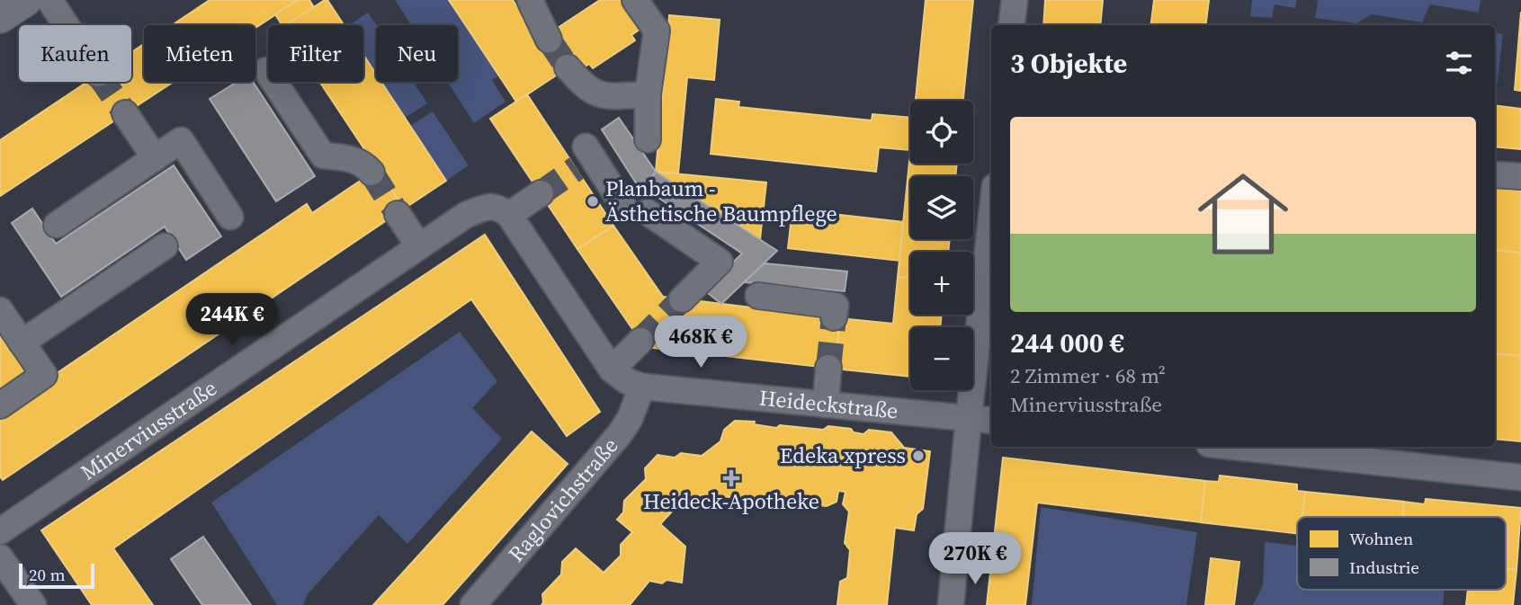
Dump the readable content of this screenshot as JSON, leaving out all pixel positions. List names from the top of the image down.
{
  "streets": {
    "street": ["Heideckstraße", "Minerviusstraße", "Raglovichstraße"]
  },
  "crossings": [
    ["Heideckstraße", "Minerviusstraße"],
    ["Heideckstraße", "Raglovichstraße"]
  ],
  "places": {
    "other": ["Planbaum - Ästhetische Baumpflege", "Edeka xpress"],
    "health": ["Heideck-Apotheke"]
  },
  "legend": ["Wohnen", "Industrie"],
  "scale_bar": "20 m",
  "page": {
    "chip": [
      "Kaufen",
      "Mieten",
      "Filter",
      "Neu"
    ],
    "heading": "3 Objekte",
    "map_buttons": ["+", "−"],
    "list": [
      {
        "name": "244 000 €",
        "note": "2 Zimmer · 68 m² · Minerviusstraße"
      }
    ],
    "price": ["244K €", "468K €", "270K €"],
    "scale": "20 m"
  }
}
